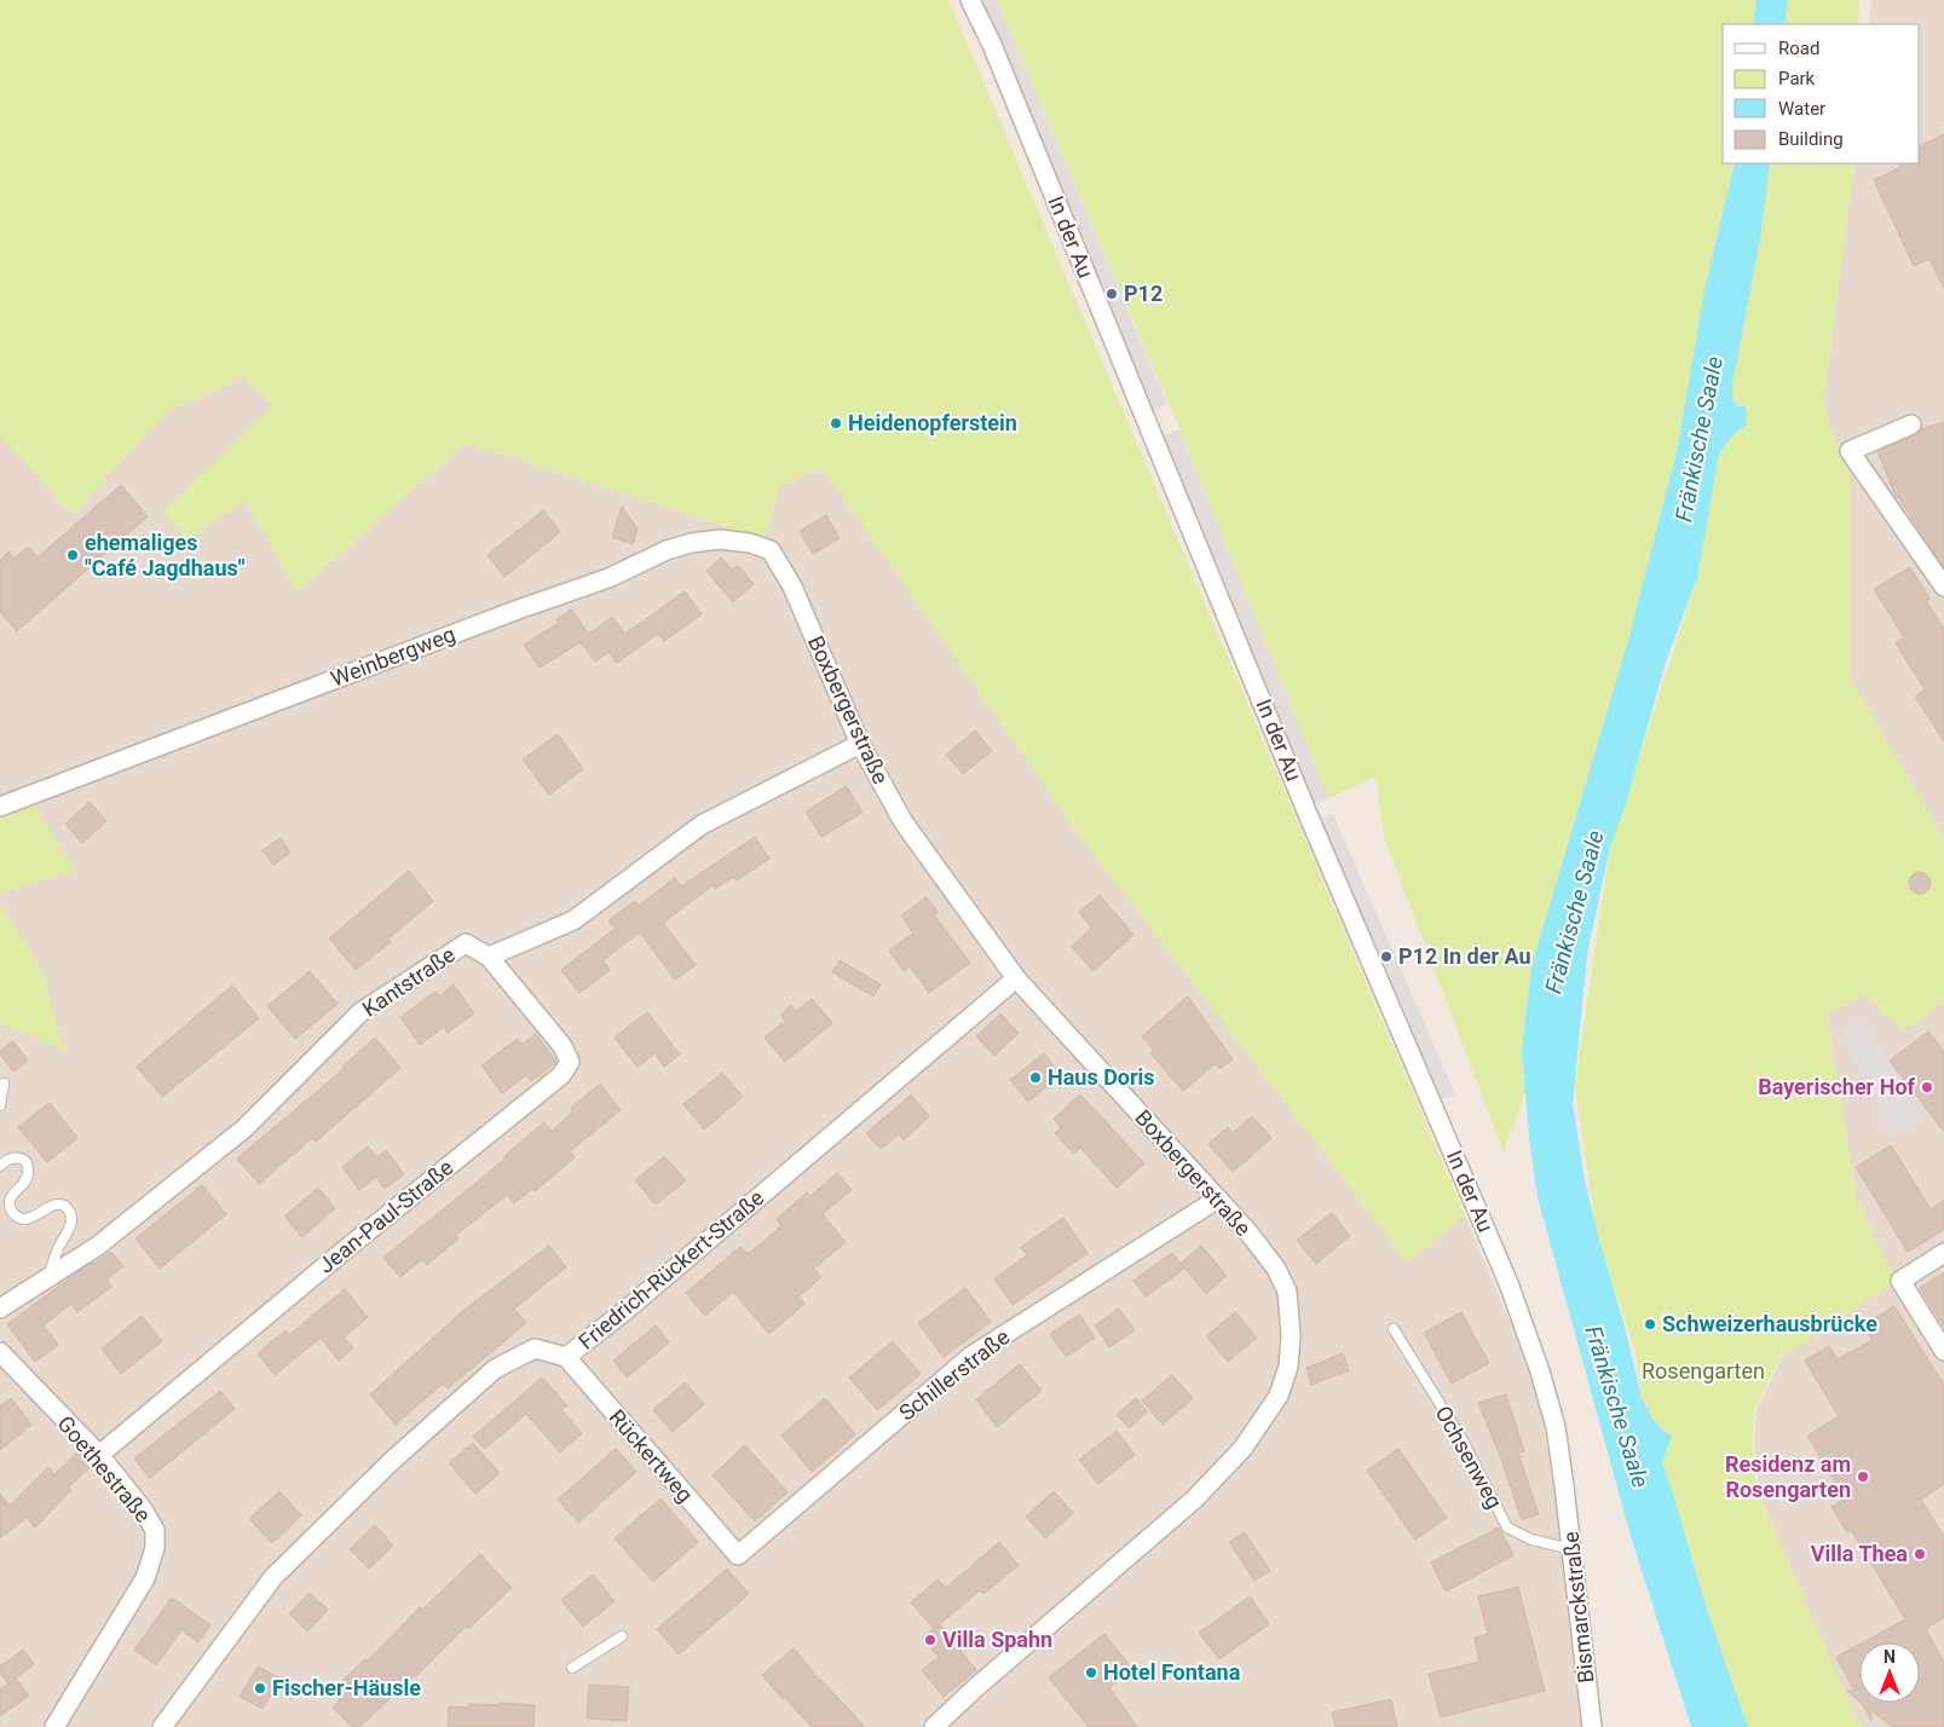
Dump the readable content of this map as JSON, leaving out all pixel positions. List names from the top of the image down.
{
  "streets": {
    "street": [
      "In der Au",
      "Weinbergweg",
      "Boxbergerstraße",
      "Kantstraße",
      "Jean-Paul-Straße",
      "Friedrich-Rückert-Straße",
      "Schillerstraße",
      "Rückertweg",
      "Goethestraße",
      "Bismarckstraße"
    ],
    "lane": ["Ochsenweg"]
  },
  "crossings": [
    ["In der Au", "Bismarckstraße"],
    ["Weinbergweg", "Boxbergerstraße"],
    ["Boxbergerstraße", "Kantstraße"],
    ["Boxbergerstraße", "Friedrich-Rückert-Straße"],
    ["Boxbergerstraße", "Schillerstraße"],
    ["Kantstraße", "Jean-Paul-Straße"],
    ["Jean-Paul-Straße", "Goethestraße"],
    ["Friedrich-Rückert-Straße", "Rückertweg"],
    ["Schillerstraße", "Rückertweg"],
    ["Ochsenweg", "Bismarckstraße"]
  ],
  "water": ["Fränkische Saale"],
  "parks": ["Rosengarten"],
  "places": [
    "P12",
    "Heidenopferstein",
    "ehemaliges \"Café Jagdhaus\"",
    "P12 In der Au",
    "Haus Doris",
    "Bayerischer Hof",
    "Schweizerhausbrücke",
    "Residenz am Rosengarten",
    "Villa Thea",
    "Villa Spahn",
    "Hotel Fontana",
    "Fischer-Häusle"
  ],
  "legend": [
    "Road",
    "Park",
    "Water",
    "Building"
  ],
  "north": "top"
}
